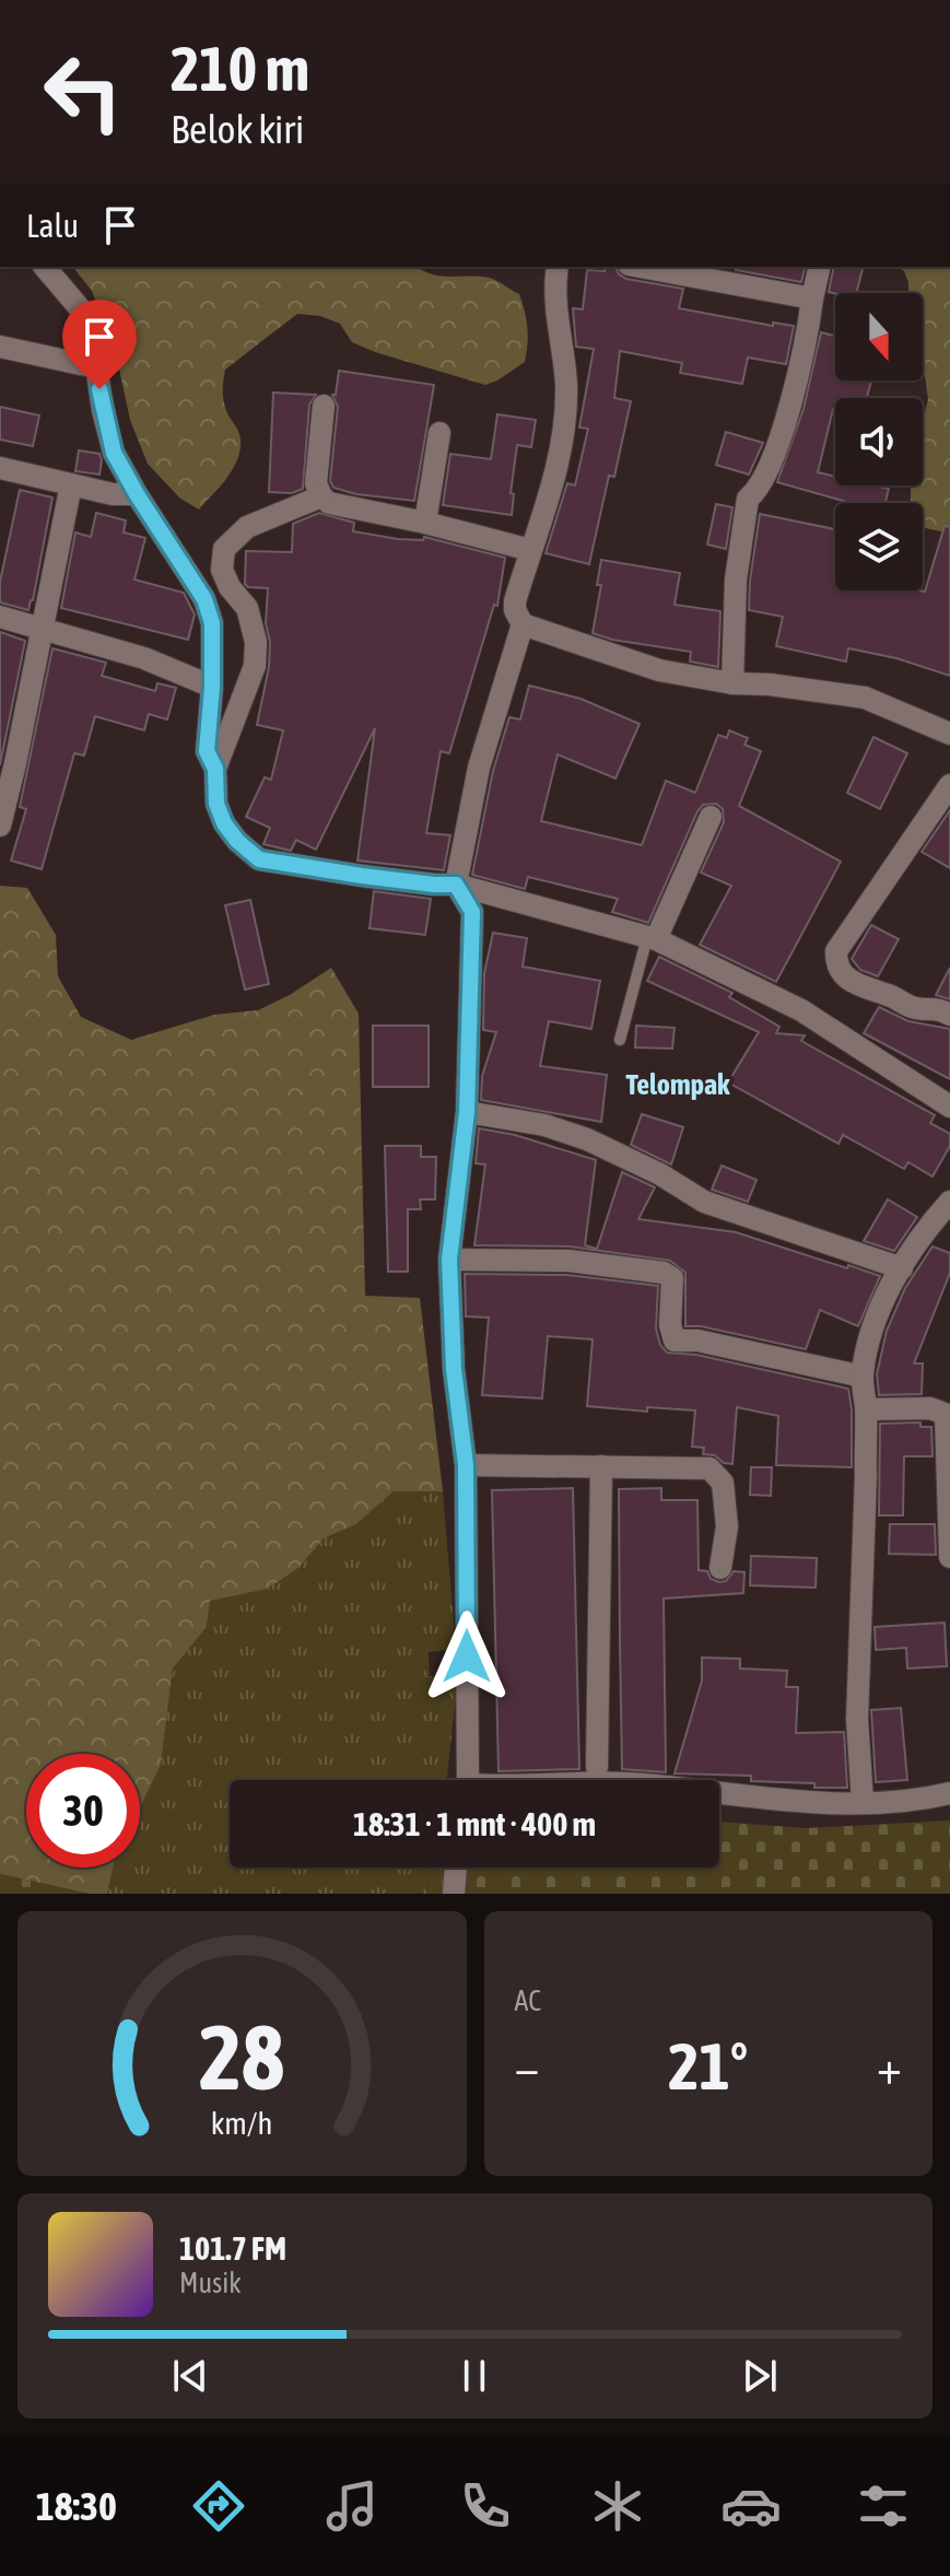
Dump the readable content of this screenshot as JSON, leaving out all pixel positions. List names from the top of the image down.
{
  "districts": ["Telompak"],
  "north": "bottom",
  "page": {
    "turn": ["210 m", "Belok kiri"],
    "then": "Lalu",
    "limit": "30",
    "trip": "18:31 · 1 mnt · 400 m",
    "tile": "AC",
    "heat": ["−", "21°", "+"],
    "song": ["101.7 FM", "Musik"],
    "tabs": "18:30",
    "gauge": ["28", "km/h"]
  }
}
